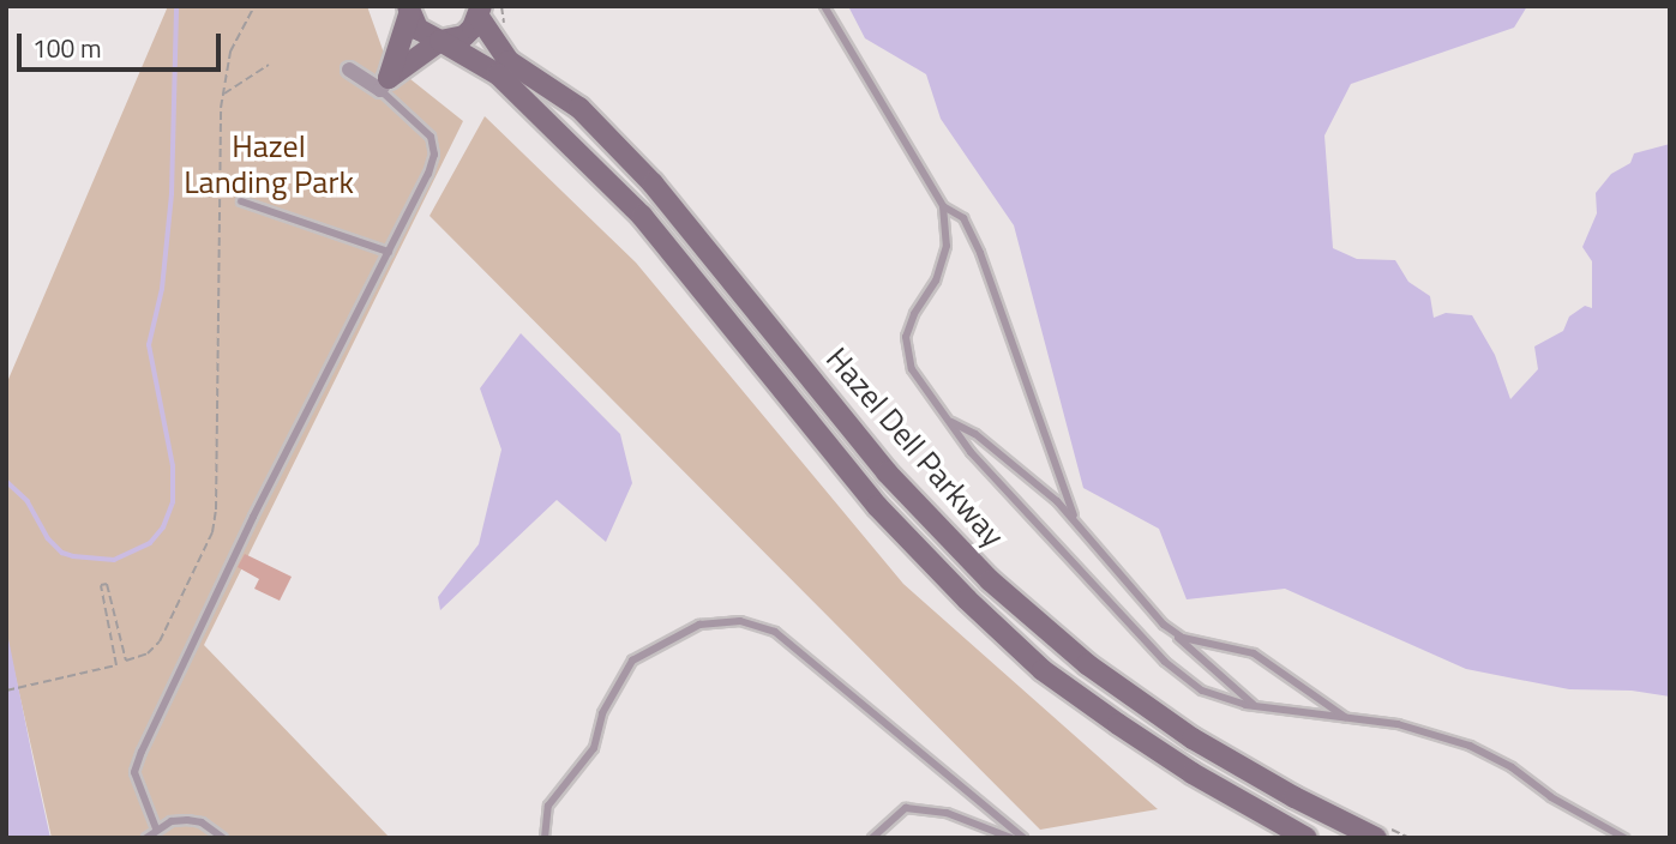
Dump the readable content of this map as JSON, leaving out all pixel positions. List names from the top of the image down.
{
  "streets": {
    "main road": ["Hazel Dell Parkway"]
  },
  "parks": ["Hazel Landing Park"],
  "scale_bar": "100 m"
}
